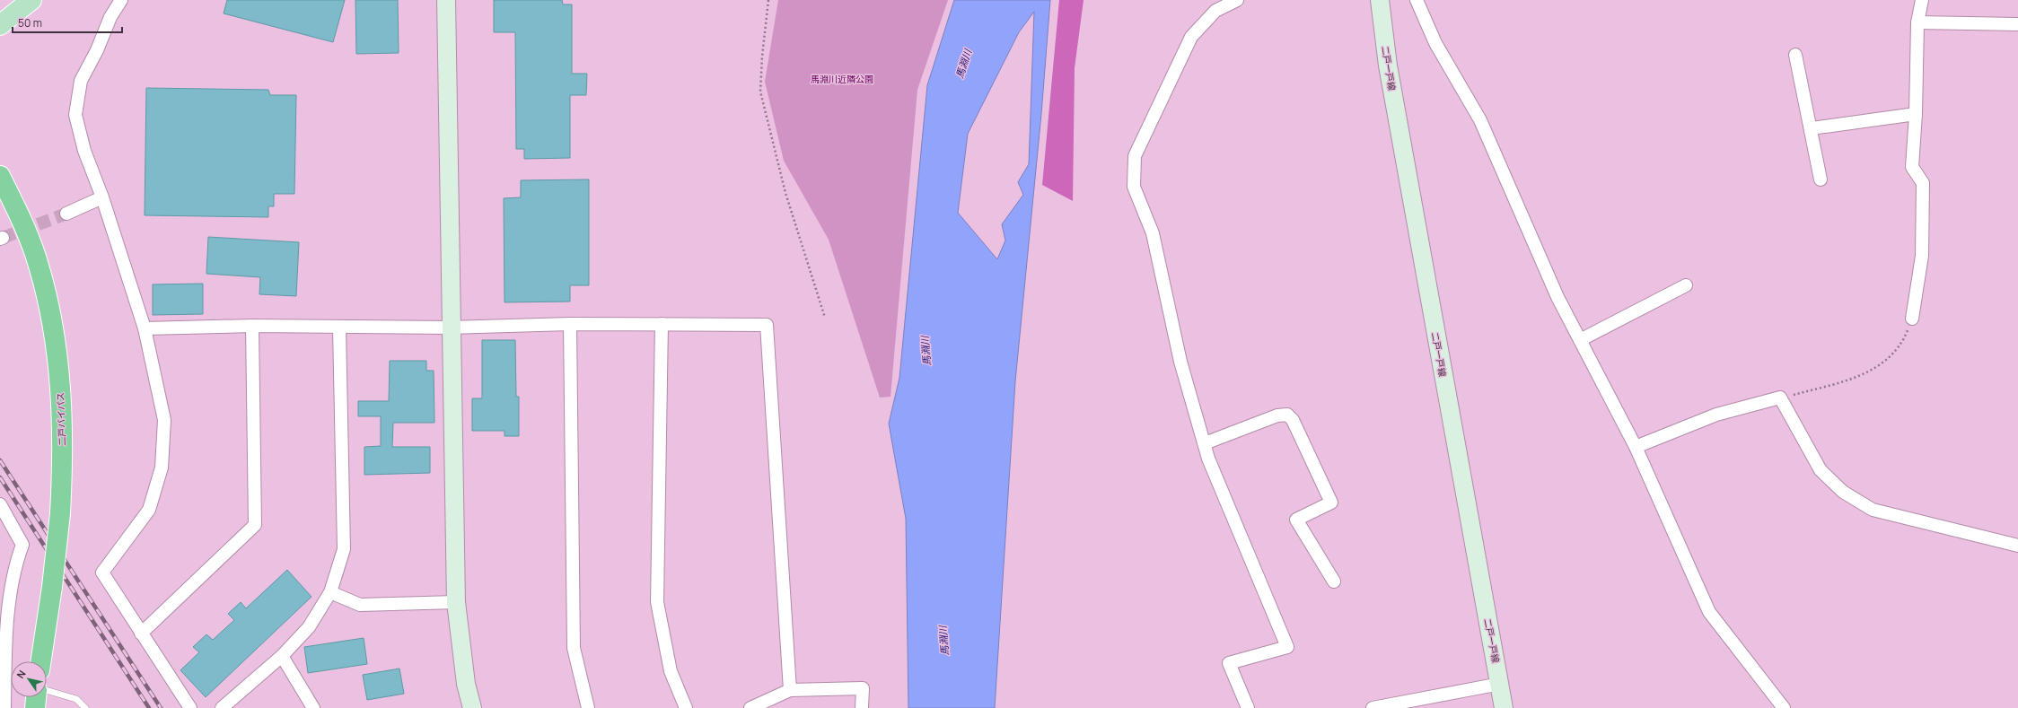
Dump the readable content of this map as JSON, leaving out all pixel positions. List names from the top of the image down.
{
  "streets": {
    "highway": ["二戸バイパス"],
    "main road": ["二戸一戸線"]
  },
  "water": ["馬淵川"],
  "parks": ["馬淵川近隣公園"],
  "scale_bar": "50 m",
  "north": "top left"
}
